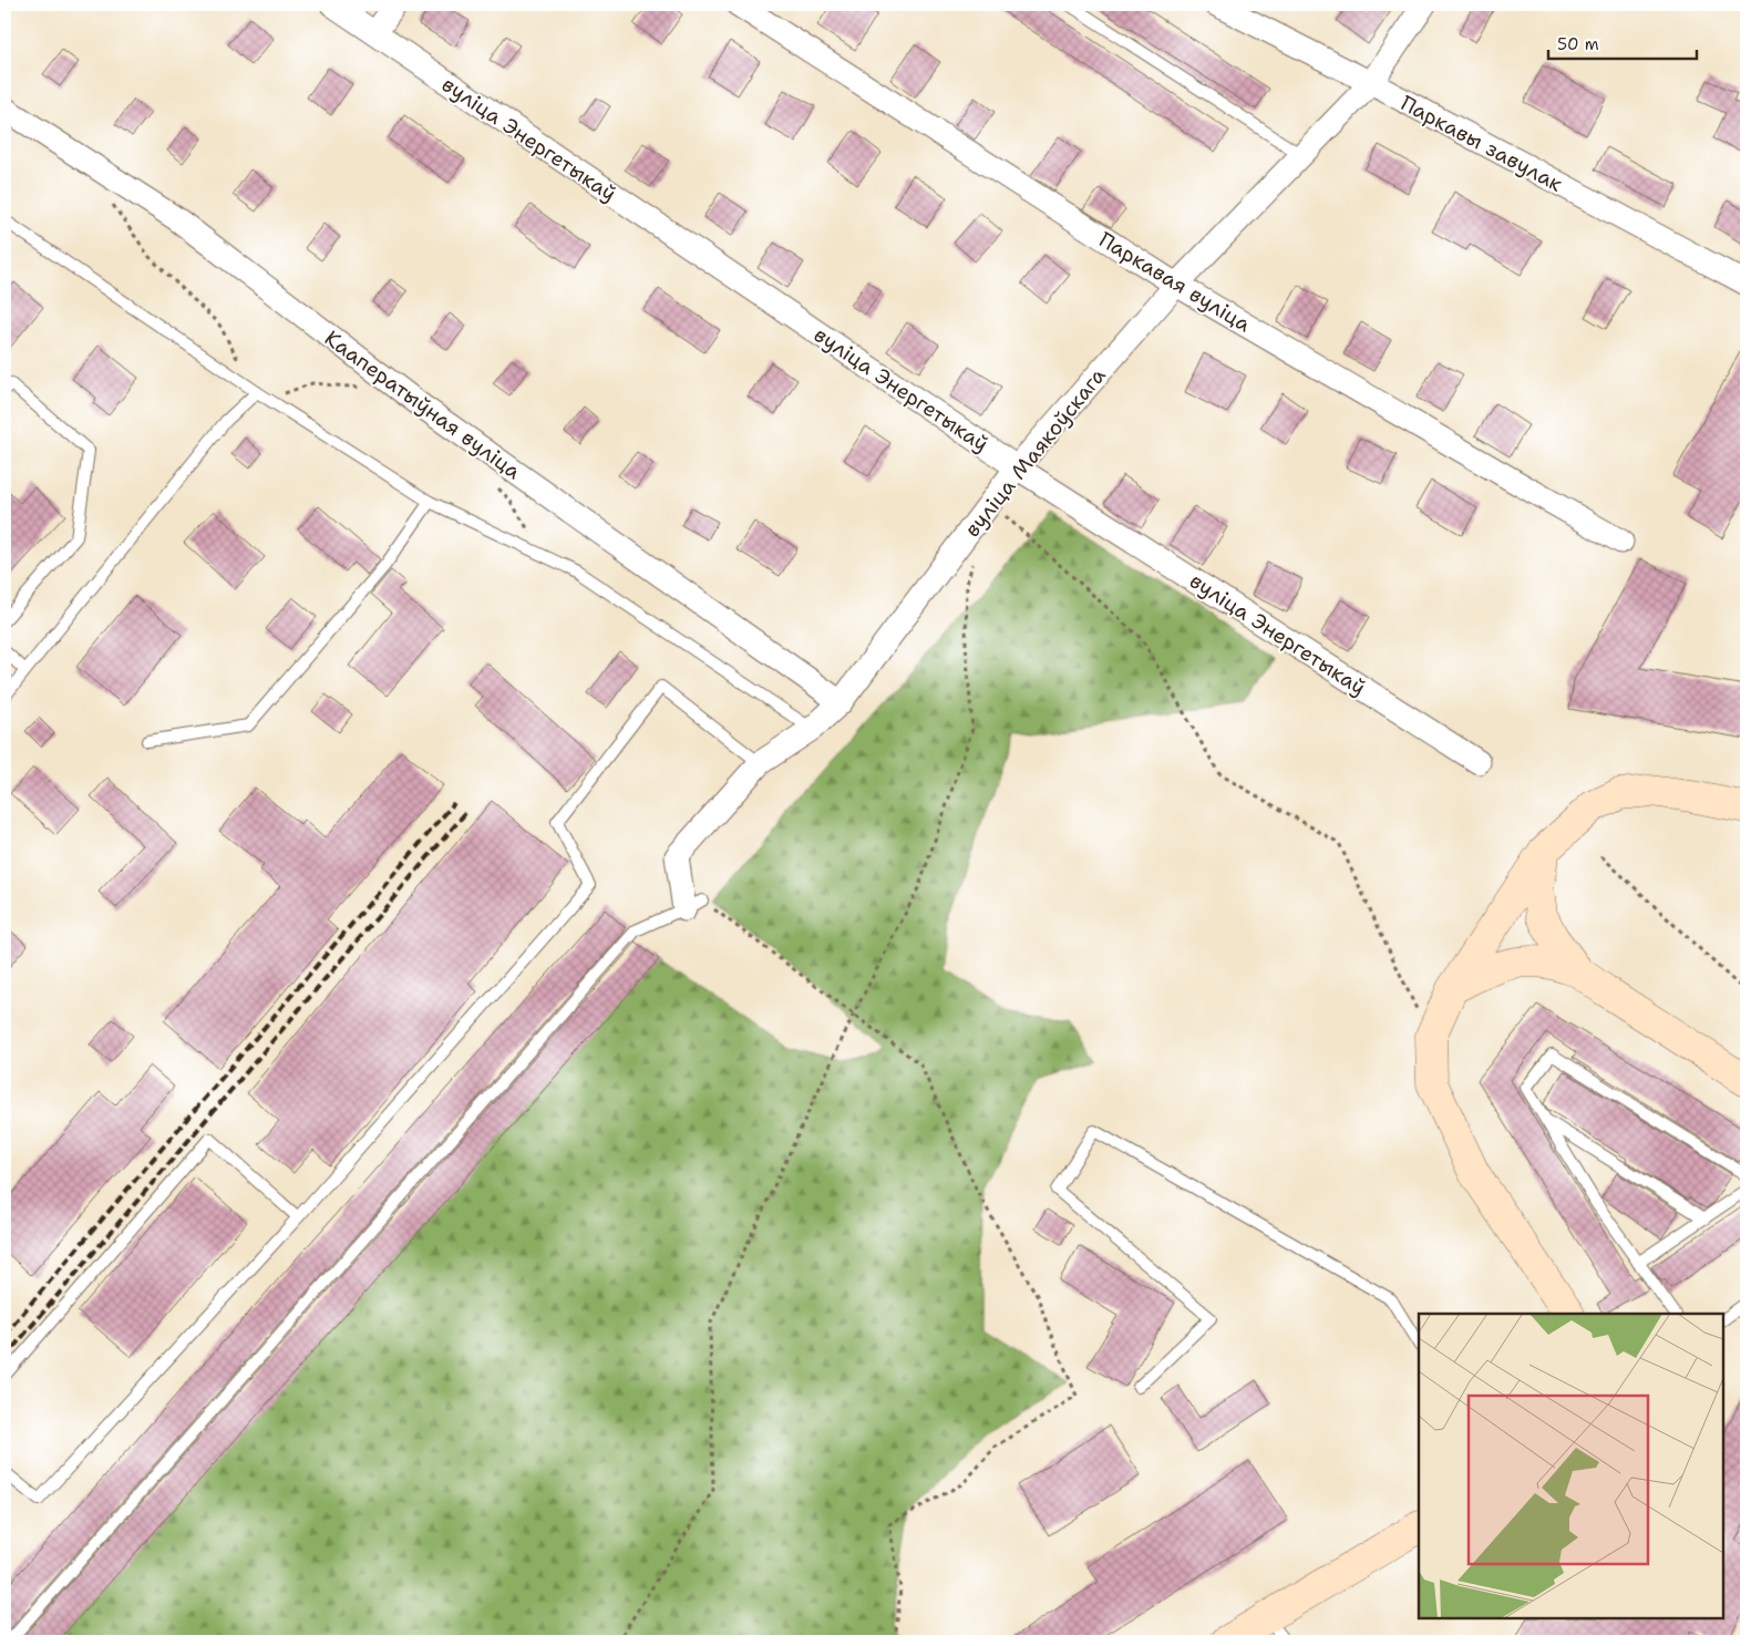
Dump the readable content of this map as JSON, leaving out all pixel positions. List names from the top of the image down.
{
  "streets": {
    "street": [
      "вуліца Энергетыкаў",
      "Паркавы завулак",
      "Паркавая вуліца",
      "Кааператыўная вуліца",
      "вуліца Маякоўскага"
    ]
  },
  "crossings": [
    ["вуліца Энергетыкаў", "вуліца Маякоўскага"],
    ["Паркавы завулак", "вуліца Маякоўскага"],
    ["Паркавая вуліца", "вуліца Маякоўскага"],
    ["Кааператыўная вуліца", "вуліца Маякоўскага"]
  ],
  "scale_bar": "50 m"
}
